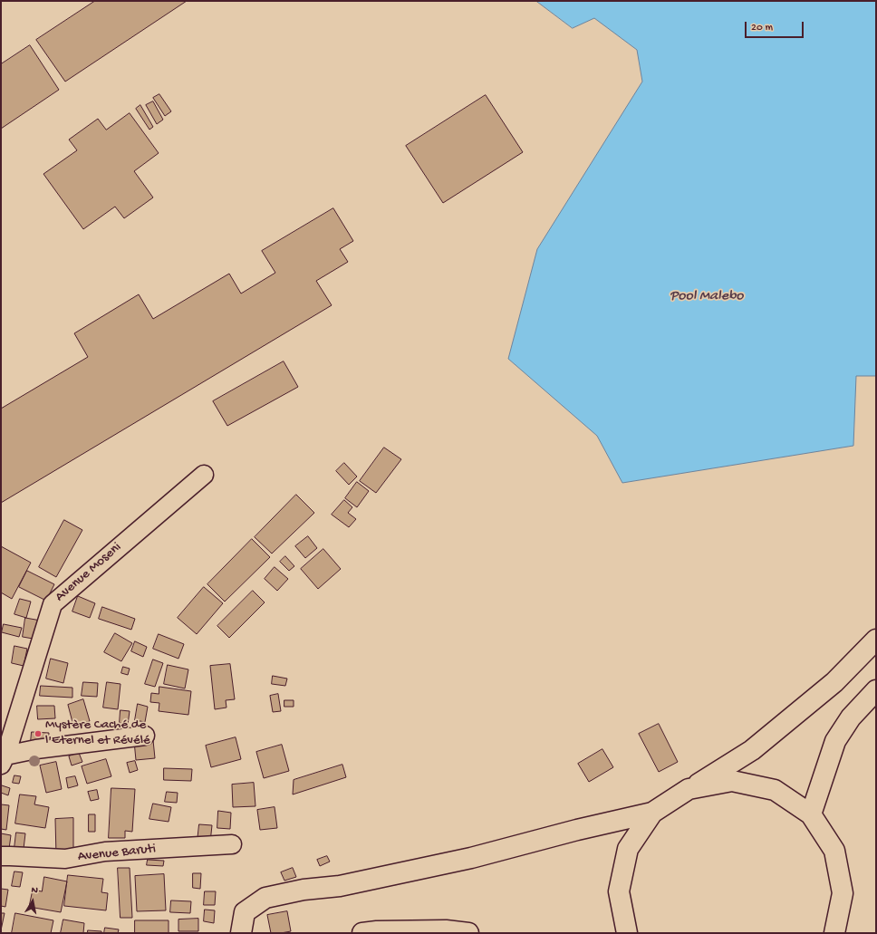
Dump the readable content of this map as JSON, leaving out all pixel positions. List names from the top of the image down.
{
  "streets": {
    "street": ["Avenue Moseni", "Avenue Baruti"]
  },
  "water": ["Pool Malebo"],
  "places": ["Mystère Caché de l'Eternel et Révélé"],
  "scale_bar": "20 m",
  "north": "top"
}
